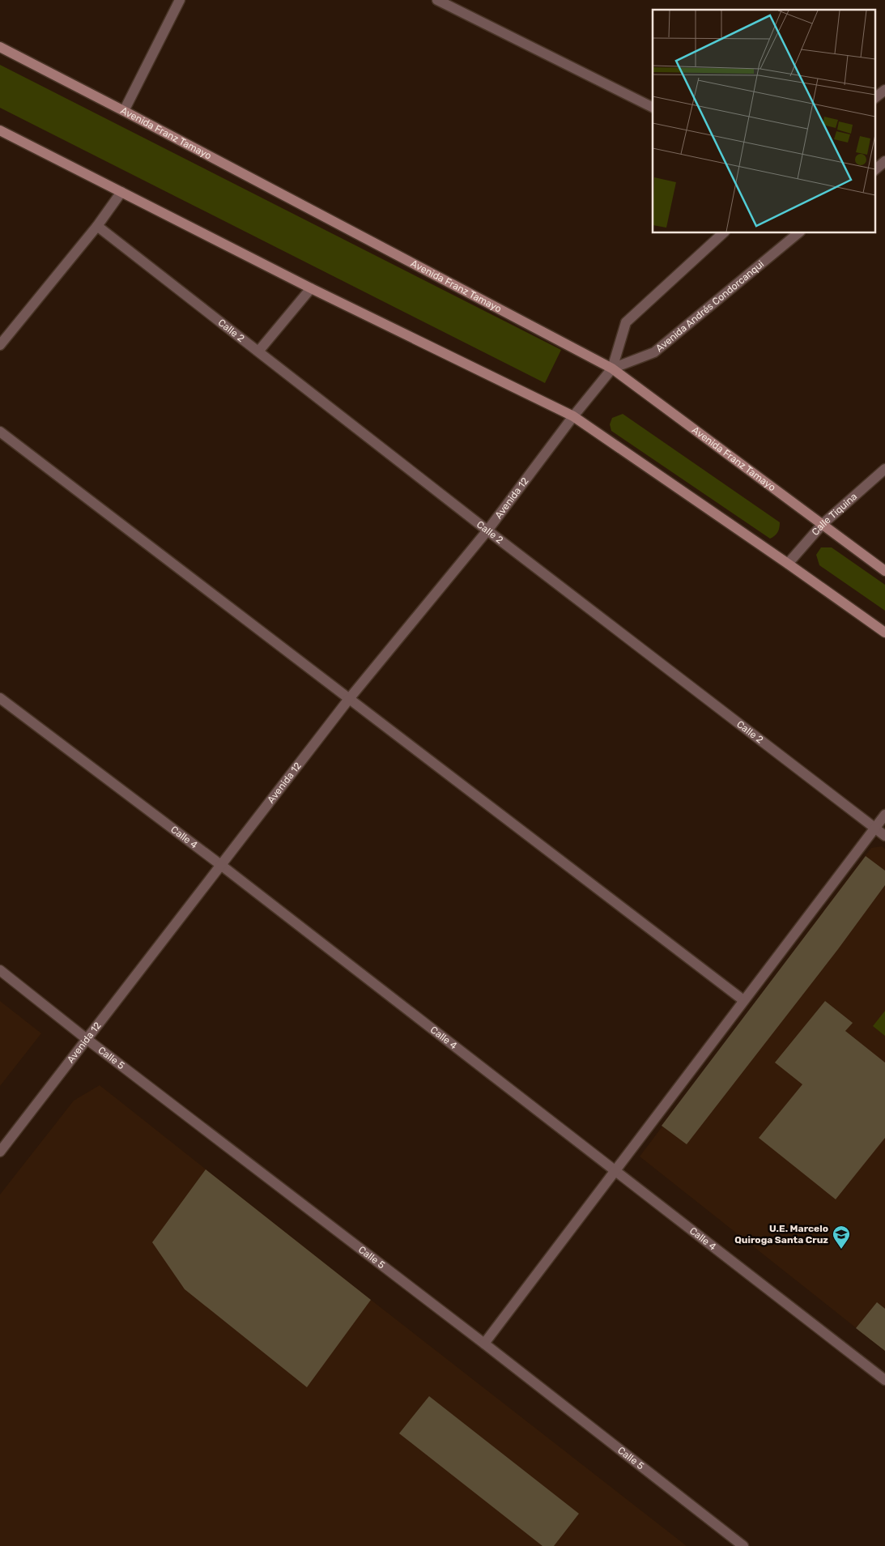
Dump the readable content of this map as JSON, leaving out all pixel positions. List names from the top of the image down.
{
  "streets": {
    "main road": ["Avenida Franz Tamayo"],
    "street": [
      "Avenida Andrés Condorcanqui",
      "Calle 2",
      "Avenida 12",
      "Calle Tiquina",
      "Calle 4",
      "Calle 5"
    ]
  },
  "crossings": [
    ["Avenida Franz Tamayo", "Avenida Andrés Condorcanqui"],
    ["Avenida Franz Tamayo", "Calle Tiquina"],
    ["Avenida Andrés Condorcanqui", "Avenida 12"],
    ["Calle 2", "Avenida 12"],
    ["Avenida 12", "Calle 4"],
    ["Avenida 12", "Calle 5"]
  ],
  "places": {
    "school or university": ["U.E. Marcelo Quiroga Santa Cruz"]
  }
}
